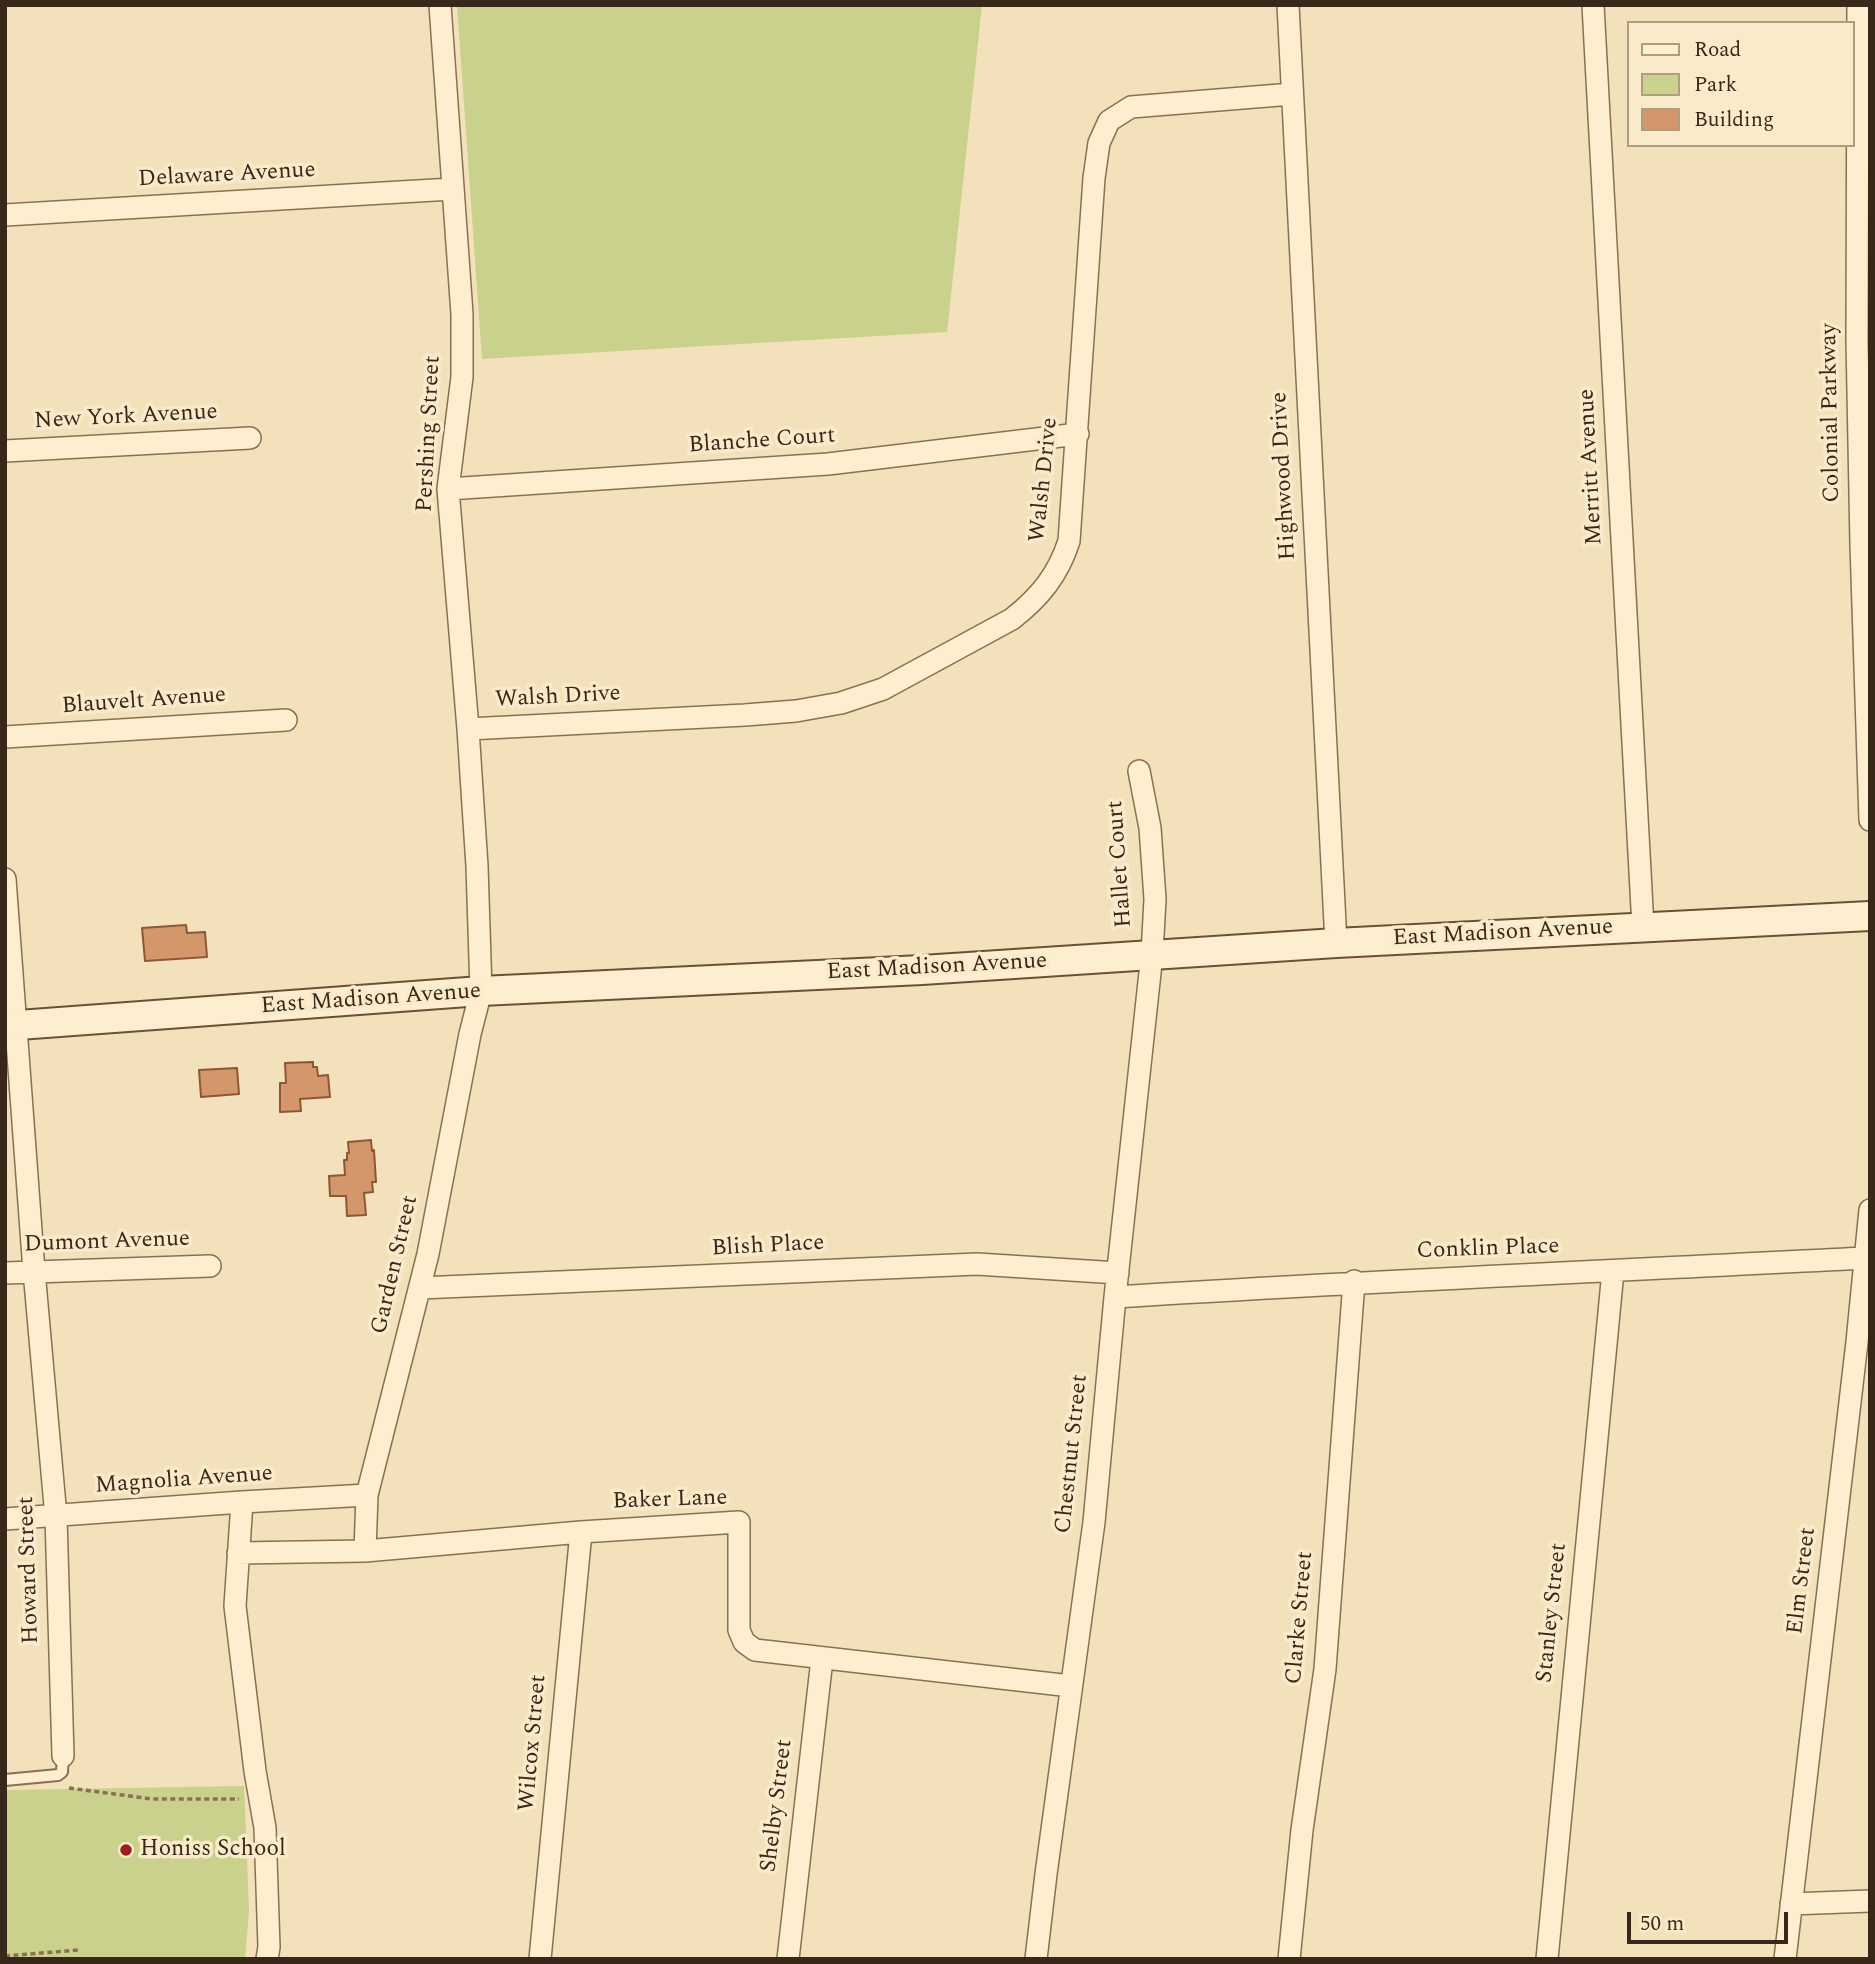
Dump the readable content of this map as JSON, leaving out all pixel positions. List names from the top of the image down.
{
  "streets": {
    "main road": ["East Madison Avenue"],
    "street": [
      "Delaware Avenue",
      "Colonial Parkway",
      "New York Avenue",
      "Pershing Street",
      "Blanche Court",
      "Merritt Avenue",
      "Highwood Drive",
      "Walsh Drive",
      "Blauvelt Avenue",
      "Hallet Court",
      "Dumont Avenue",
      "Blish Place",
      "Conklin Place",
      "Garden Street",
      "Chestnut Street",
      "Magnolia Avenue",
      "Baker Lane",
      "Howard Street",
      "Elm Street",
      "Stanley Street",
      "Clarke Street",
      "Wilcox Street",
      "Shelby Street"
    ]
  },
  "crossings": [
    ["Delaware Avenue", "Pershing Street"],
    ["Pershing Street", "Blanche Court"],
    ["Pershing Street", "Walsh Drive"],
    ["Pershing Street", "East Madison Avenue"],
    ["Pershing Street", "Garden Street"],
    ["Blanche Court", "Walsh Drive"],
    ["Merritt Avenue", "East Madison Avenue"],
    ["Highwood Drive", "Walsh Drive"],
    ["Highwood Drive", "East Madison Avenue"],
    ["Hallet Court", "East Madison Avenue"],
    ["Hallet Court", "Chestnut Street"],
    ["East Madison Avenue", "Garden Street"],
    ["East Madison Avenue", "Chestnut Street"],
    ["East Madison Avenue", "Howard Street"],
    ["Dumont Avenue", "Howard Street"],
    ["Blish Place", "Garden Street"],
    ["Blish Place", "Chestnut Street"],
    ["Conklin Place", "Chestnut Street"],
    ["Conklin Place", "Elm Street"],
    ["Conklin Place", "Stanley Street"],
    ["Conklin Place", "Clarke Street"],
    ["Garden Street", "Magnolia Avenue"],
    ["Garden Street", "Baker Lane"],
    ["Chestnut Street", "Baker Lane"],
    ["Magnolia Avenue", "Howard Street"],
    ["Baker Lane", "Wilcox Street"],
    ["Baker Lane", "Shelby Street"]
  ],
  "places": ["Honiss School"],
  "legend": ["Road", "Park", "Building"],
  "scale_bar": "50 m"
}
